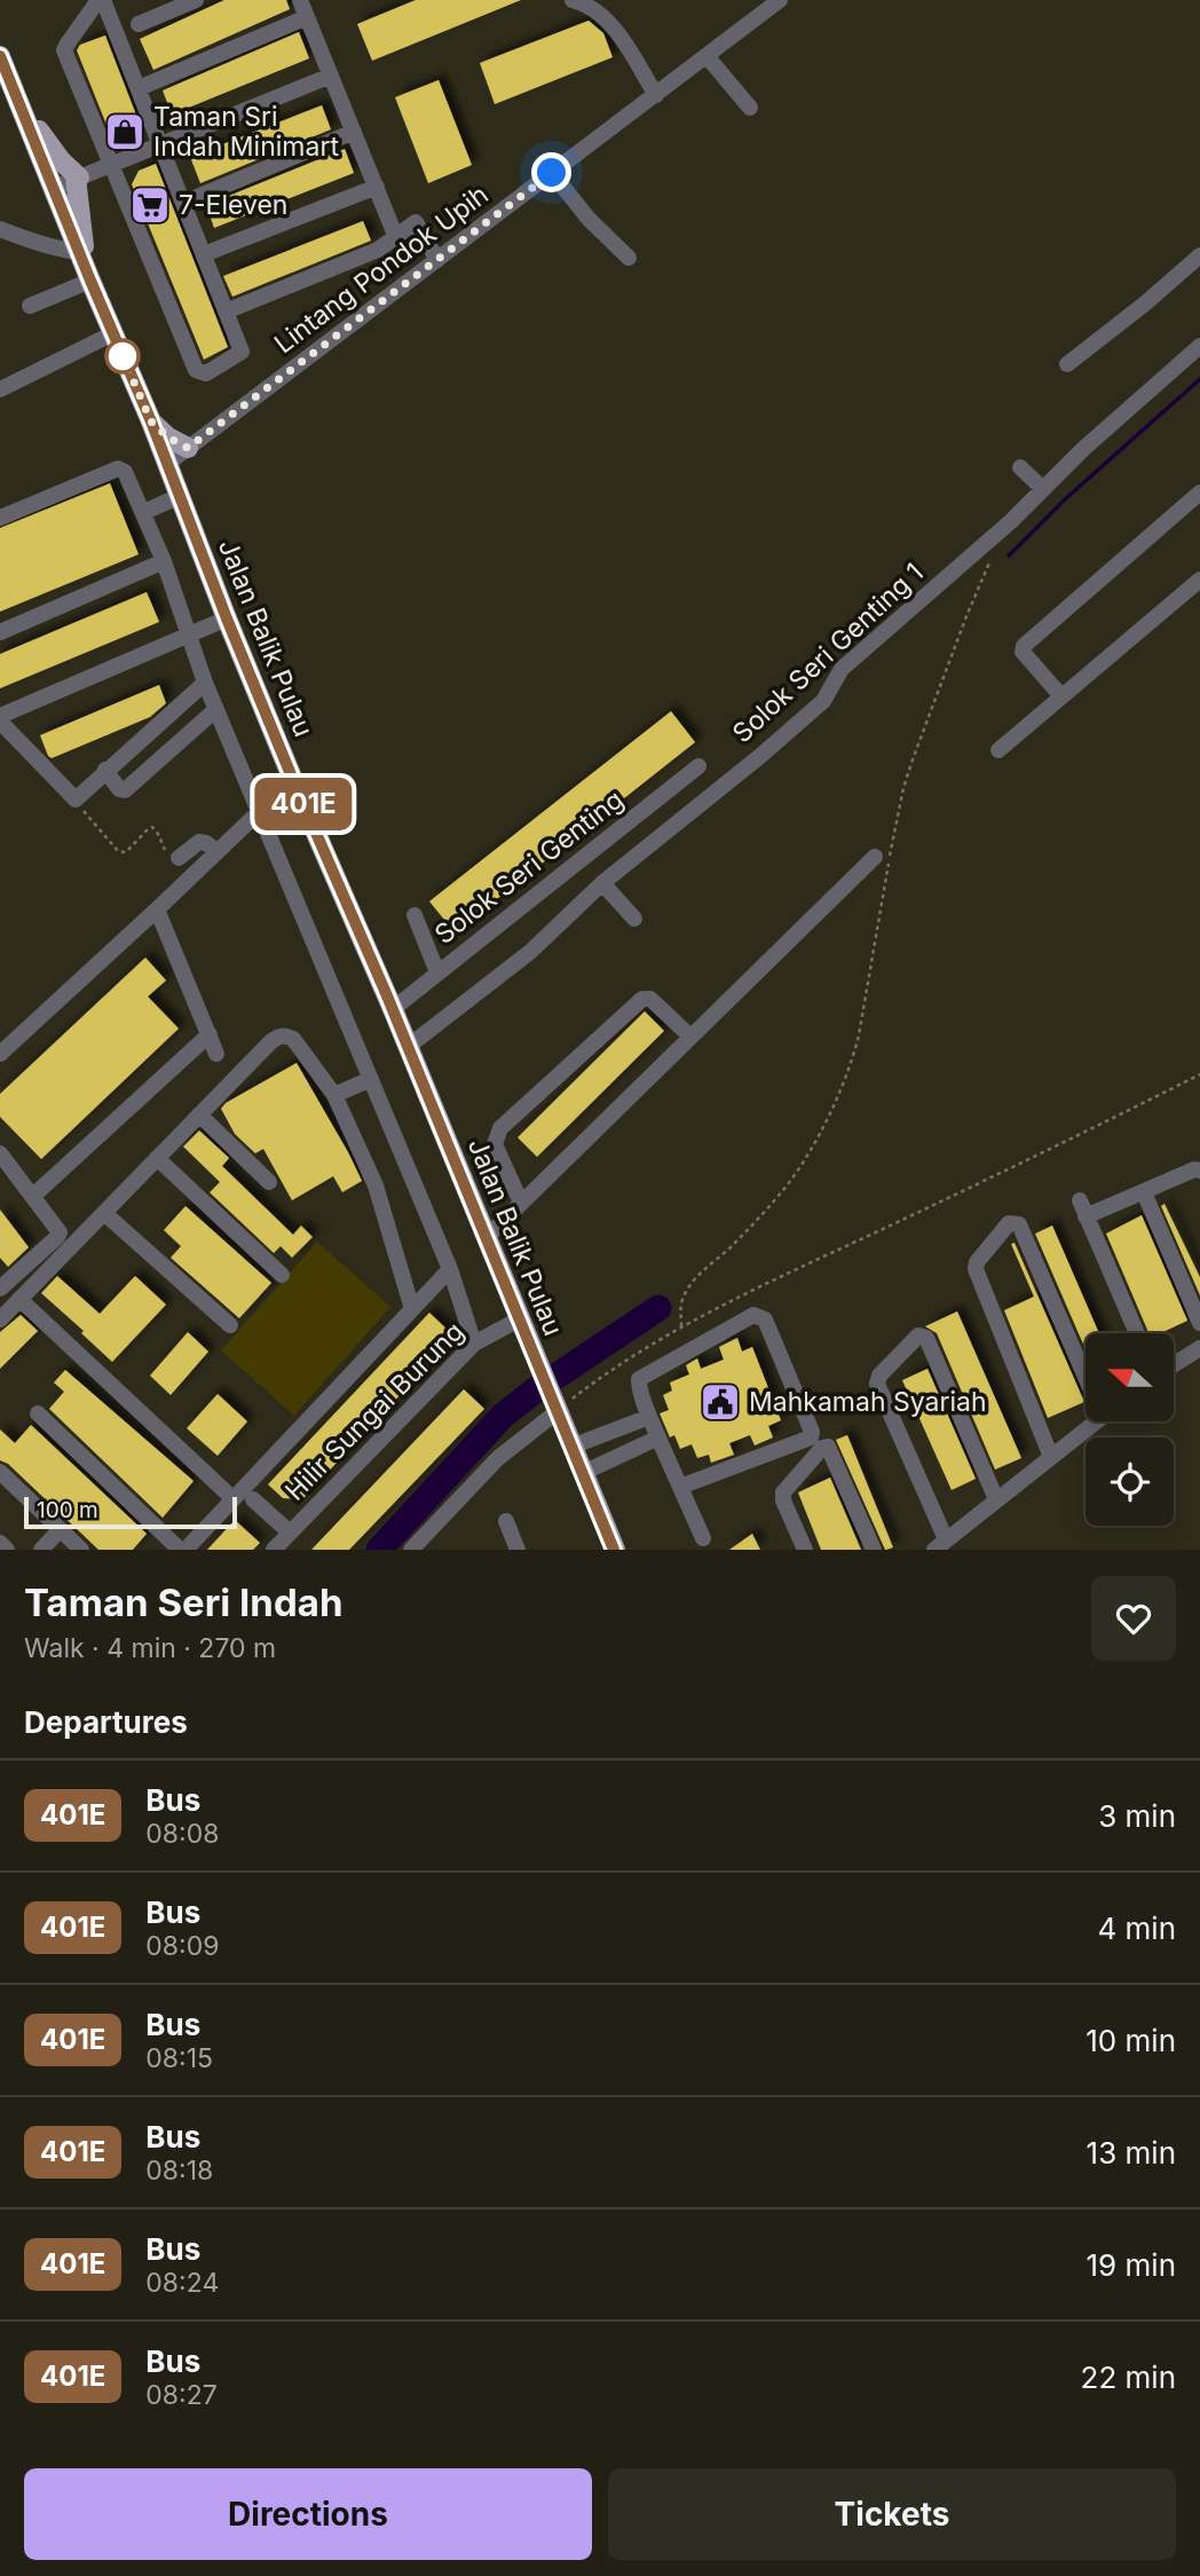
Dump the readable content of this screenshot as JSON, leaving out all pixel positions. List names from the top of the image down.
{
  "streets": {
    "main road": ["Jalan Balik Pulau"],
    "street": [
      "Lintang Pondok Upih",
      "Solok Seri Genting 1",
      "Solok Seri Genting",
      "Hilir Sungai Burung"
    ]
  },
  "crossings": [
    ["Lintang Pondok Upih", "Jalan Balik Pulau"],
    ["Jalan Balik Pulau", "Solok Seri Genting 1"],
    ["Jalan Balik Pulau", "Solok Seri Genting"],
    ["Jalan Balik Pulau", "Hilir Sungai Burung"]
  ],
  "places": {
    "shop": ["Taman Sri Indah Minimart"],
    "supermarket": ["7-Eleven"],
    "public building": ["Mahkamah Syariah"]
  },
  "lines": ["bus line 401E"],
  "scale_bar": "100 m",
  "north": "left",
  "page": {
    "on_map": "401E",
    "scale": "100 m",
    "heading": [
      ["Taman Seri Indah", "Walk · 4 min · 270 m"],
      "Departures"
    ],
    "list": [
      {
        "mark": "401E",
        "name": "Bus",
        "note": "08:08",
        "value": "3 min"
      },
      {
        "mark": "401E",
        "name": "Bus",
        "note": "08:09",
        "value": "4 min"
      },
      {
        "mark": "401E",
        "name": "Bus",
        "note": "08:15",
        "value": "10 min"
      },
      {
        "mark": "401E",
        "name": "Bus",
        "note": "08:18",
        "value": "13 min"
      },
      {
        "mark": "401E",
        "name": "Bus",
        "note": "08:24",
        "value": "19 min"
      },
      {
        "mark": "401E",
        "name": "Bus",
        "note": "08:27",
        "value": "22 min"
      }
    ],
    "buttons": ["Directions", "Tickets"]
  }
}
